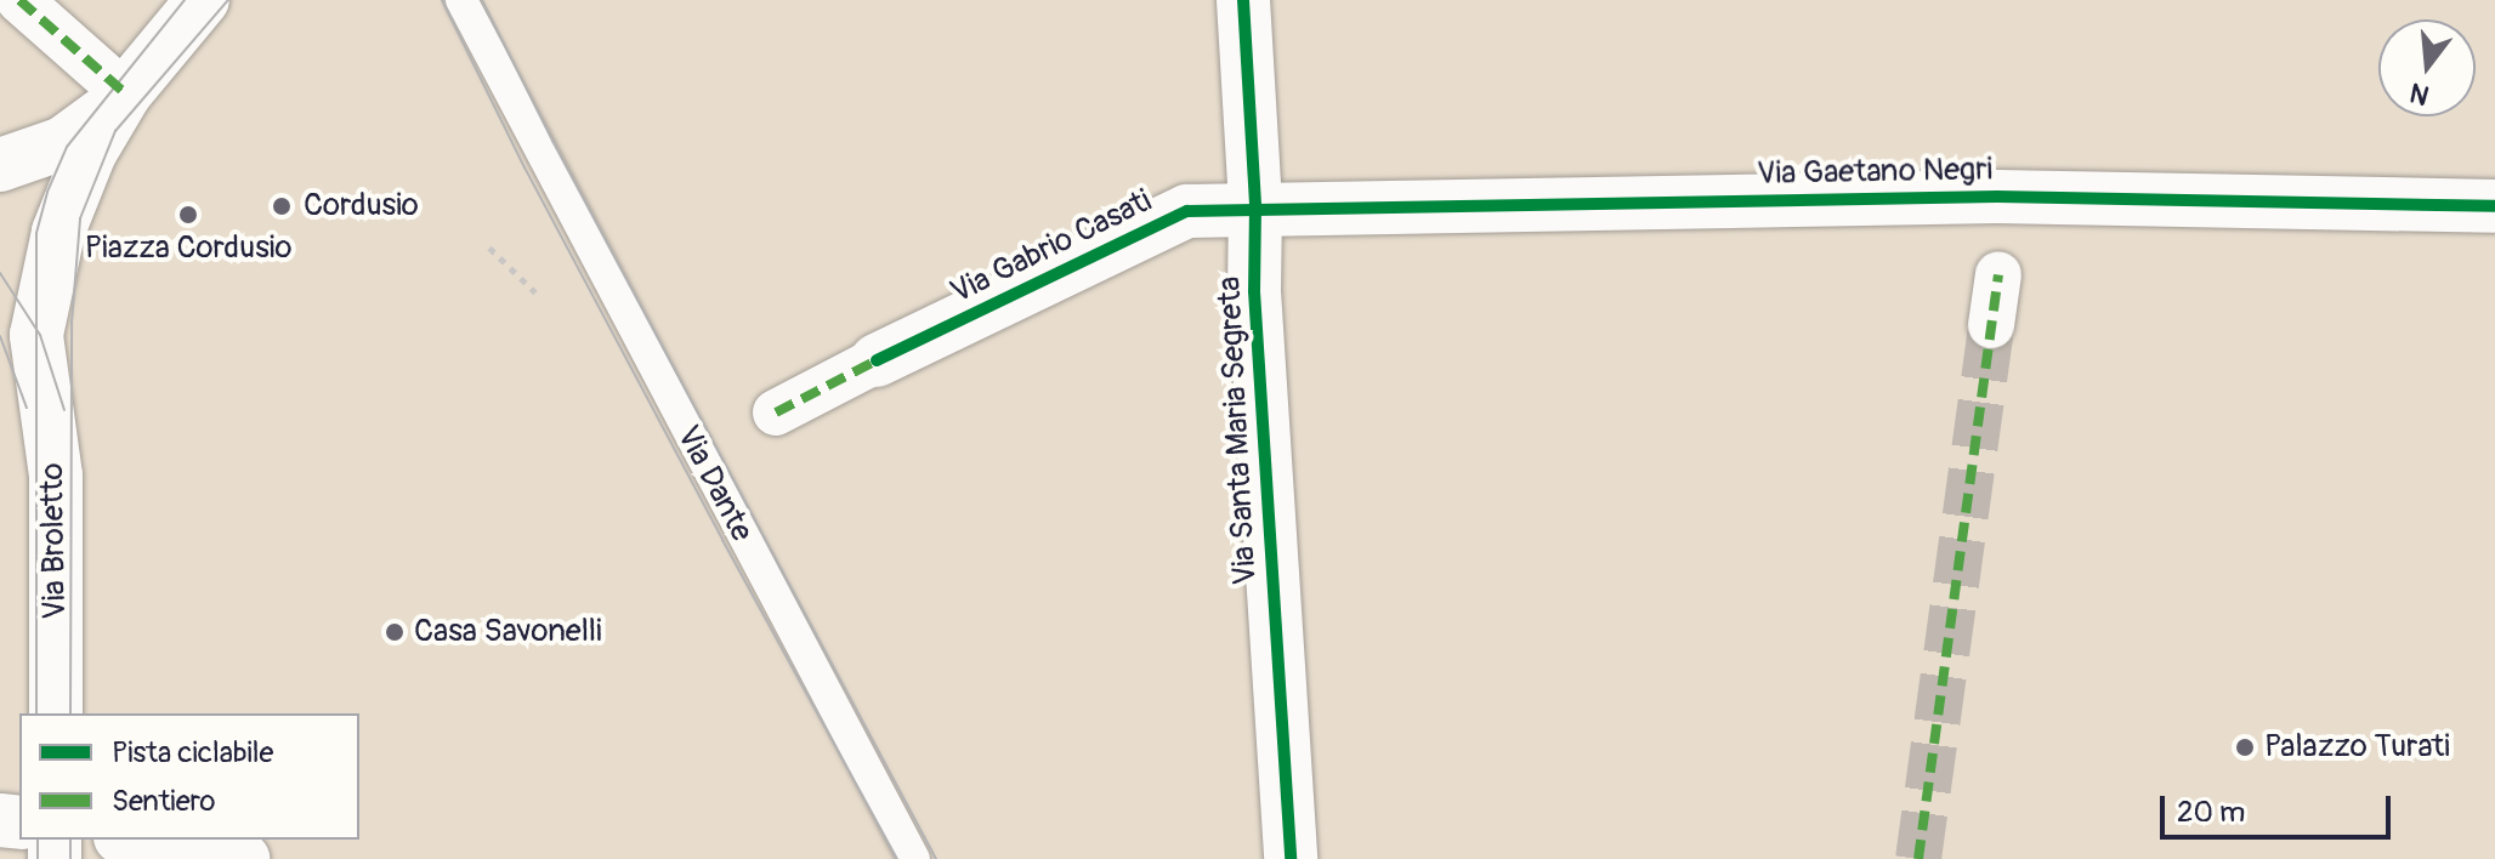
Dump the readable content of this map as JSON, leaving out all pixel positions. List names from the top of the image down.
{
  "streets": {
    "street": [
      "Via Gaetano Negri",
      "Via Gabrio Casati",
      "Via Santa Maria Segreta",
      "Via Broletto"
    ],
    "lane": ["Via Dante"]
  },
  "crossings": [
    ["Via Gaetano Negri", "Via Gabrio Casati"],
    ["Via Gaetano Negri", "Via Santa Maria Segreta"],
    ["Via Gabrio Casati", "Via Santa Maria Segreta"]
  ],
  "places": [
    "Cordusio",
    "Piazza Cordusio",
    "Casa Savonelli",
    "Palazzo Turati"
  ],
  "legend": ["Pista ciclabile", "Sentiero"],
  "scale_bar": "20 m",
  "north": "bottom"
}
